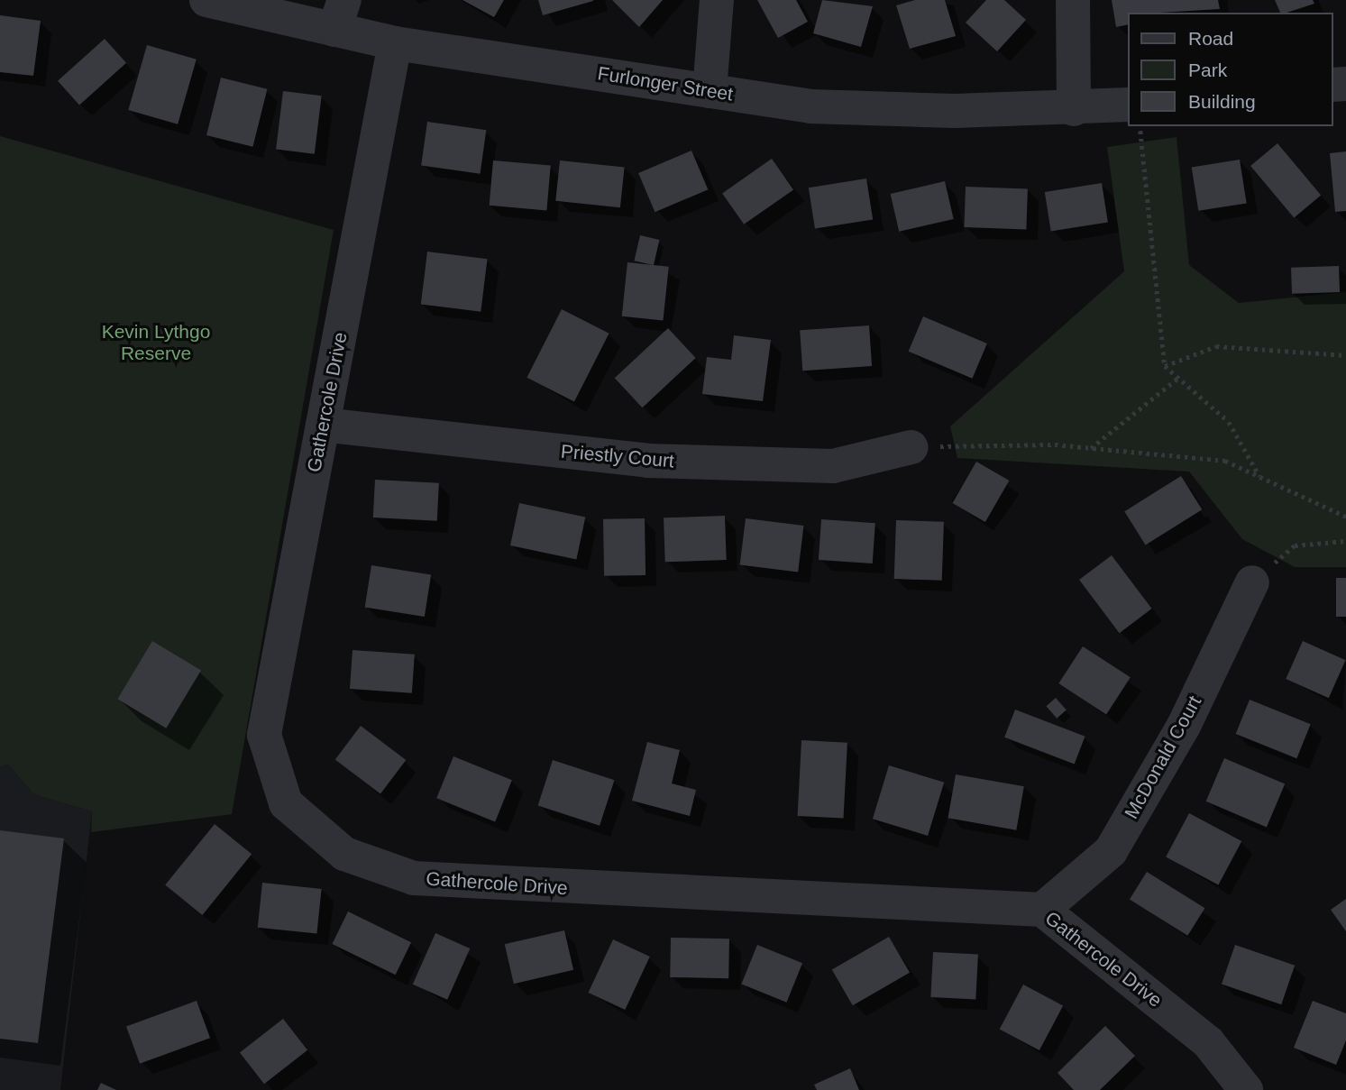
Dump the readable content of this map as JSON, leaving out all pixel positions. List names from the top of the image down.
{
  "streets": {
    "street": [
      "Furlonger Street",
      "Gathercole Drive",
      "Priestly Court",
      "McDonald Court"
    ]
  },
  "crossings": [
    ["Furlonger Street", "Gathercole Drive"],
    ["Gathercole Drive", "Priestly Court"],
    ["Gathercole Drive", "McDonald Court"]
  ],
  "parks": ["Kevin Lythgo Reserve"],
  "legend": ["Road", "Park", "Building"]
}
